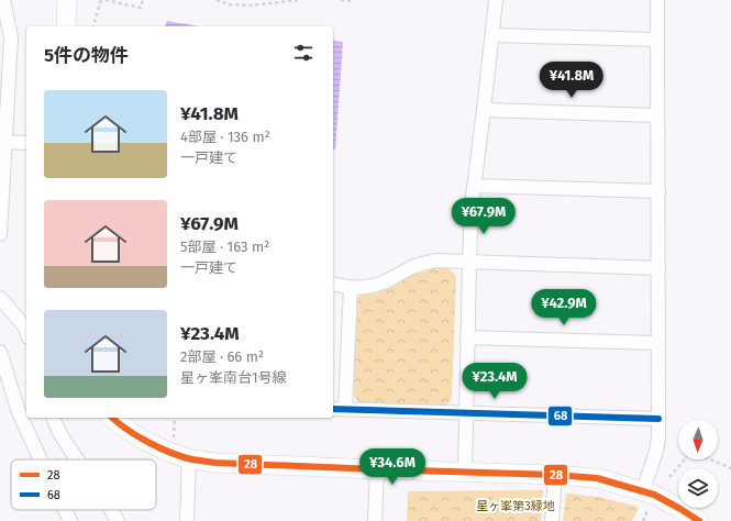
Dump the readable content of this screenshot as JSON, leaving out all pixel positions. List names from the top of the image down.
{
  "parks": ["星ヶ峯第3緑地"],
  "lines": ["transit line 68", "transit line 28"],
  "legend": ["28", "68"],
  "north": "bottom",
  "page": {
    "heading": "5件の物件",
    "price": [
      "¥41.8M",
      "¥67.9M",
      "¥42.9M",
      "¥23.4M",
      "¥34.6M"
    ],
    "list": [
      {
        "name": "¥41.8M",
        "note": "4部屋 · 136 m² · 一戸建て"
      },
      {
        "name": "¥67.9M",
        "note": "5部屋 · 163 m² · 一戸建て"
      },
      {
        "name": "¥23.4M",
        "note": "2部屋 · 66 m² · 星ヶ峯南台1号線"
      }
    ]
  }
}
